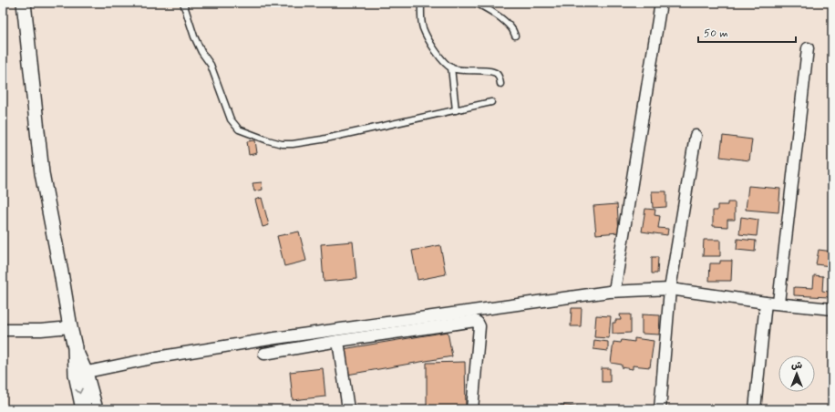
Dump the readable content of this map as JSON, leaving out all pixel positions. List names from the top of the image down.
{
  "scale_bar": "50 m",
  "north": "top"
}
